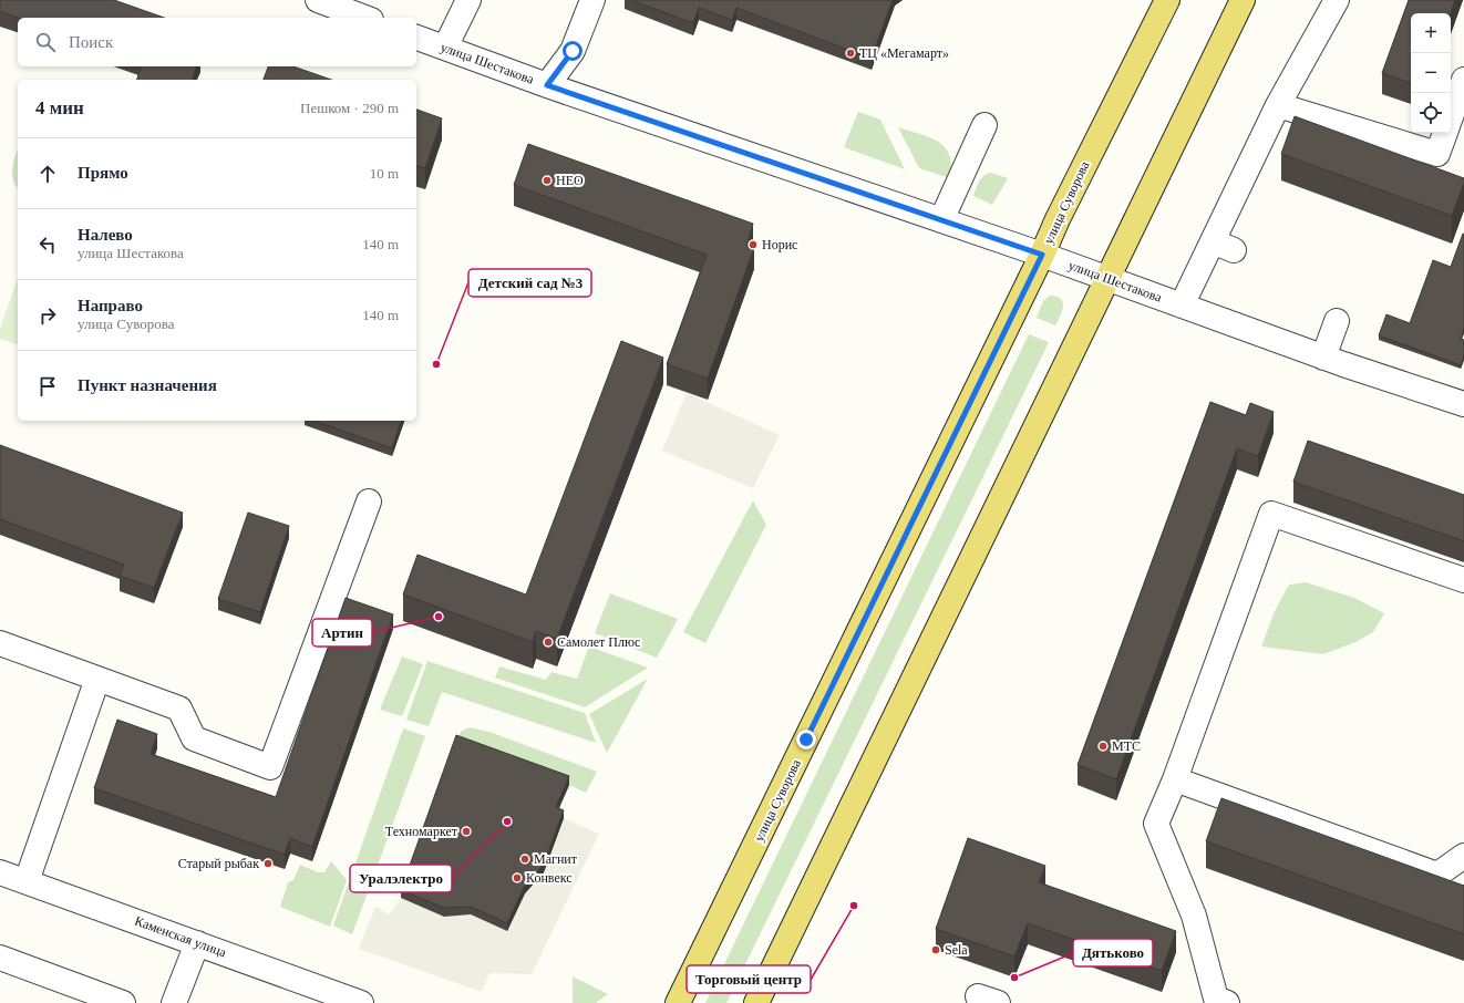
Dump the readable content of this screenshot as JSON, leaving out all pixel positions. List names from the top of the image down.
{
  "streets": {
    "main road": ["улица Суворова"],
    "street": ["улица Шестакова", "Каменская улица"]
  },
  "crossings": [
    ["улица Шестакова", "улица Суворова"]
  ],
  "places": [
    "ТЦ «Мегамарт»",
    "НЕО",
    "Норис",
    "Детский сад №3",
    "Артин",
    "Самолет Плюс",
    "МТС",
    "Уралэлектро",
    "Техномаркет",
    "Магнит",
    "Старый рыбак",
    "Конвекс",
    "Торговый центр",
    "Sela",
    "Дятьково"
  ],
  "page": {
    "map_buttons": ["+", "−"],
    "search": "Поиск",
    "heading": ["4 мин", "Пешком · 290 m"],
    "list": [
      ["Прямо", "10 m"],
      ["Налево", "улица Шестакова", "140 m"],
      ["Направо", "улица Суворова", "140 m"],
      "Пункт назначения"
    ]
  }
}
